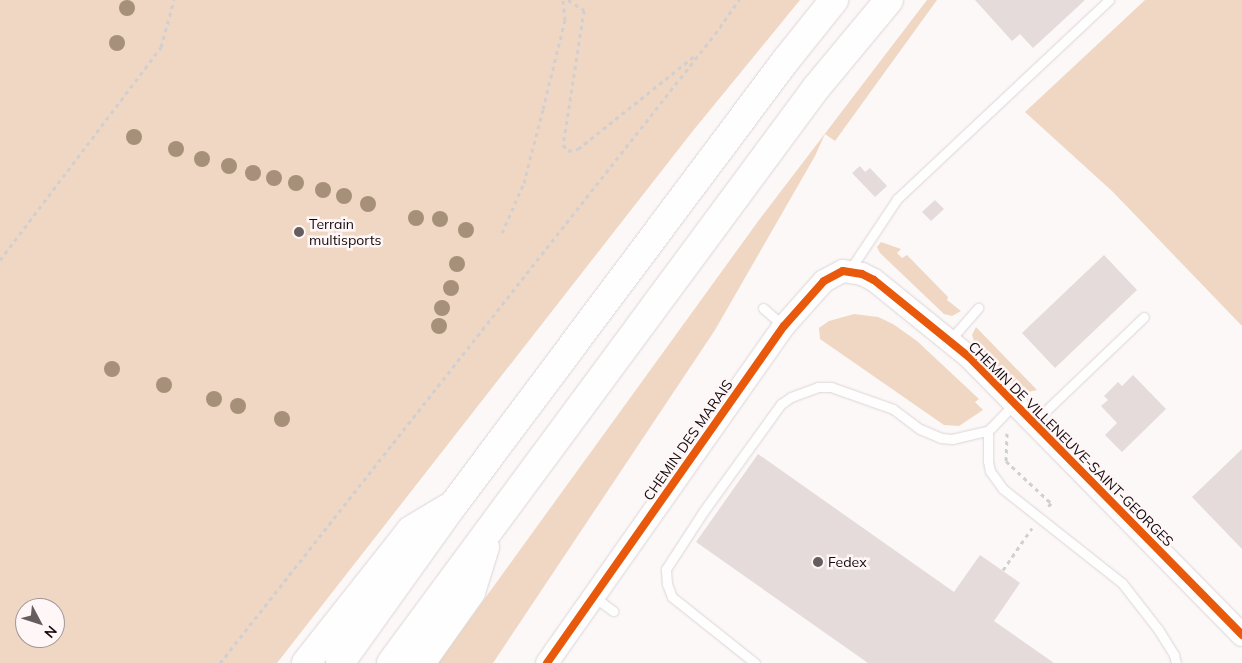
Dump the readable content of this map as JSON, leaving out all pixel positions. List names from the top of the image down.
{
  "streets": {
    "street": ["CHEMIN DES MARAIS", "CHEMIN DE VILLENEUVE-SAINT-GEORGES"]
  },
  "crossings": [
    ["CHEMIN DES MARAIS", "CHEMIN DE VILLENEUVE-SAINT-GEORGES"]
  ],
  "places": ["Terrain multisports", "Fedex"],
  "north": "bottom right"
}
